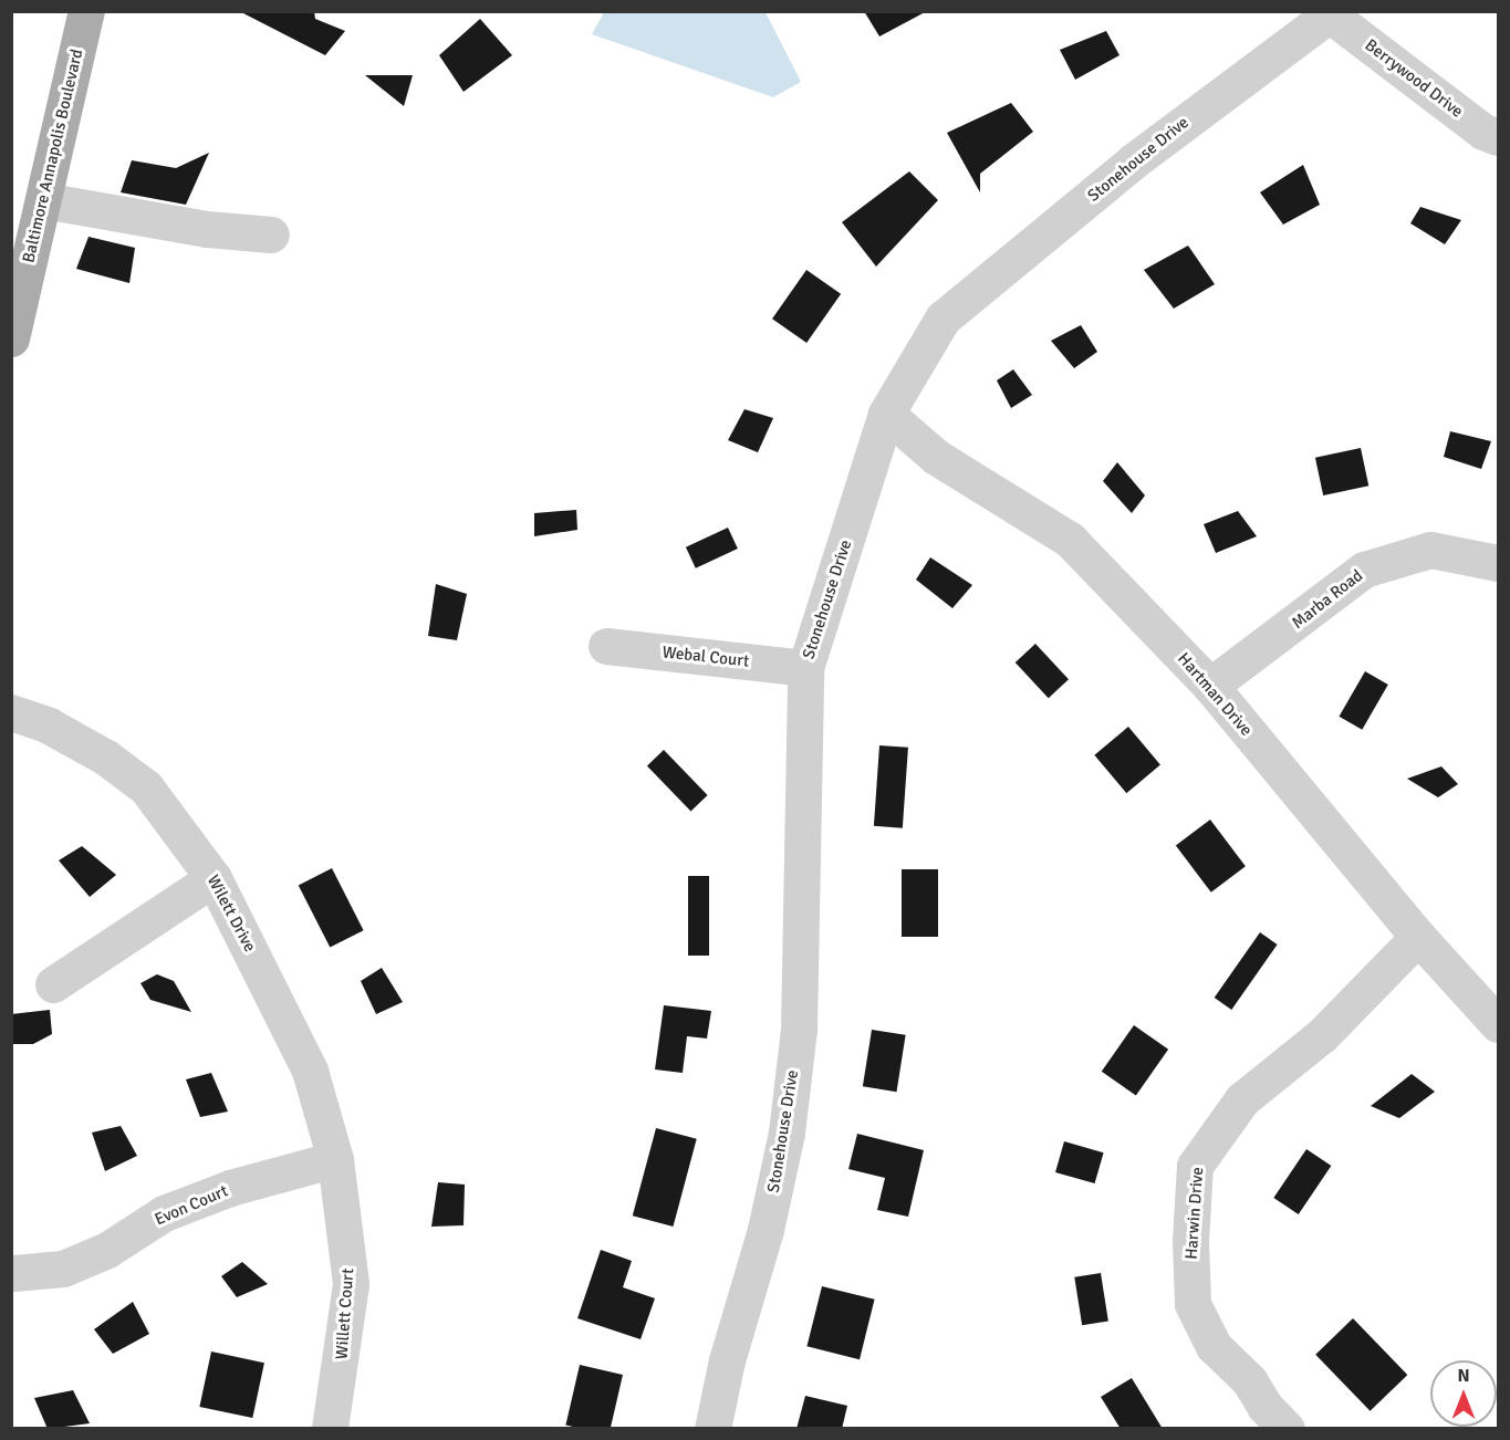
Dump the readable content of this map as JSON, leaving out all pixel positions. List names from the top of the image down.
{
  "streets": {
    "main road": ["Baltimore Annapolis Boulevard"],
    "street": [
      "Berrywood Drive",
      "Stonehouse Drive",
      "Marba Road",
      "Webal Court",
      "Hartman Drive",
      "Wilett Drive",
      "Evon Court",
      "Harwin Drive",
      "Willett Court"
    ]
  },
  "crossings": [
    ["Berrywood Drive", "Stonehouse Drive"],
    ["Stonehouse Drive", "Webal Court"],
    ["Stonehouse Drive", "Hartman Drive"],
    ["Marba Road", "Hartman Drive"],
    ["Hartman Drive", "Harwin Drive"],
    ["Wilett Drive", "Evon Court"],
    ["Wilett Drive", "Willett Court"],
    ["Evon Court", "Willett Court"]
  ],
  "north": "top"
}
